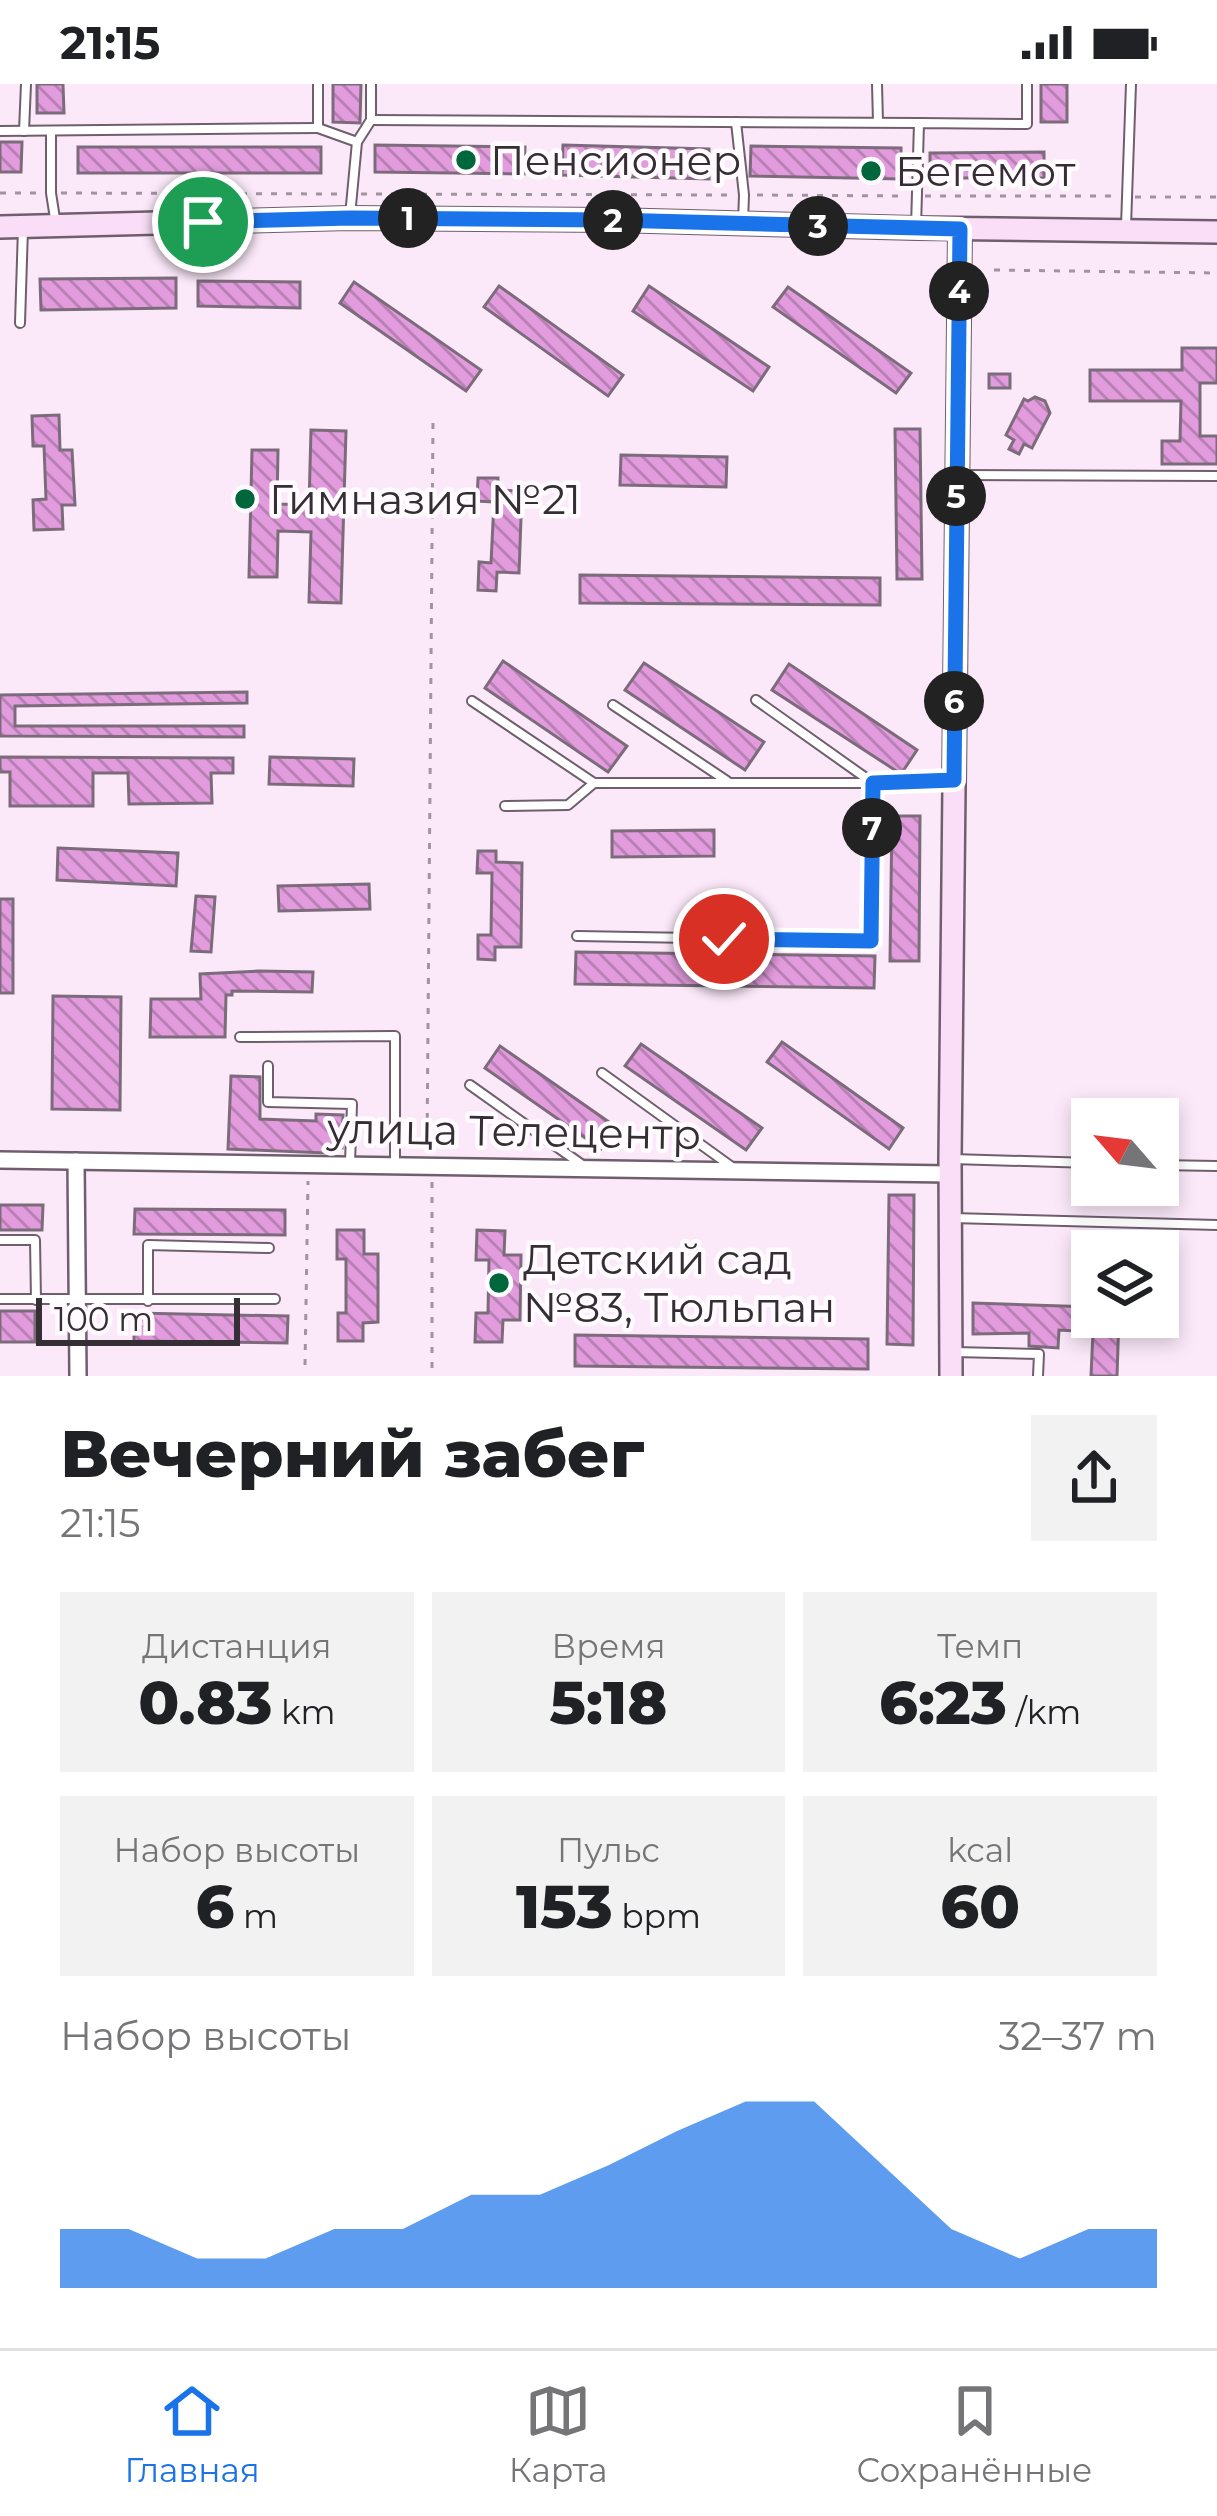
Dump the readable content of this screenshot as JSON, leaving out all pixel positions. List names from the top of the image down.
{
  "streets": {
    "street": ["улица Телецентр"]
  },
  "places": [
    "Пенсионер",
    "Бегемот",
    "Гимназия №21",
    "Детский сад №83, Тюльпан"
  ],
  "scale_bar": "100 m",
  "north": "top left",
  "page": {
    "status": "21:15",
    "pins": [
      "1",
      "2",
      "3",
      "4",
      "5",
      "6",
      "7"
    ],
    "scale": "100 m",
    "heading": ["Вечерний забег", "21:15"],
    "stats": [
      ["Дистанция", "0.83 km"],
      ["Время", "5:18"],
      ["Темп", "6:23 /km"],
      ["Набор высоты", "6 m"],
      ["Пульс", "153 bpm"],
      ["kcal", "60"]
    ],
    "chart": ["Набор высоты", "32–37 m"],
    "tabs": ["Главная", "Карта", "Сохранённые"]
  }
}
